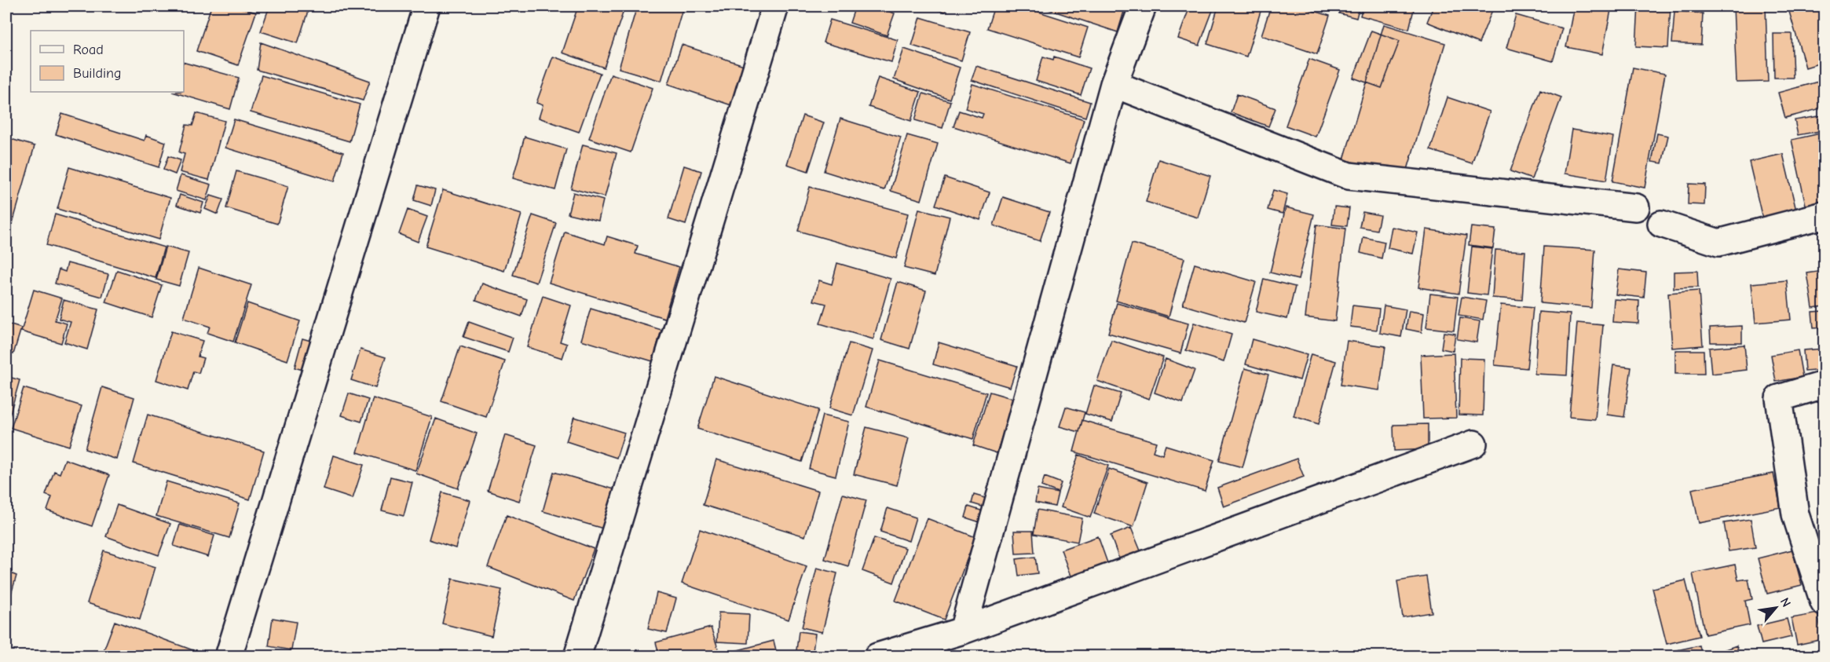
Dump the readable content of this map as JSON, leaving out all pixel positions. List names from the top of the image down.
{
  "legend": ["Road", "Building"],
  "north": "top right"
}
